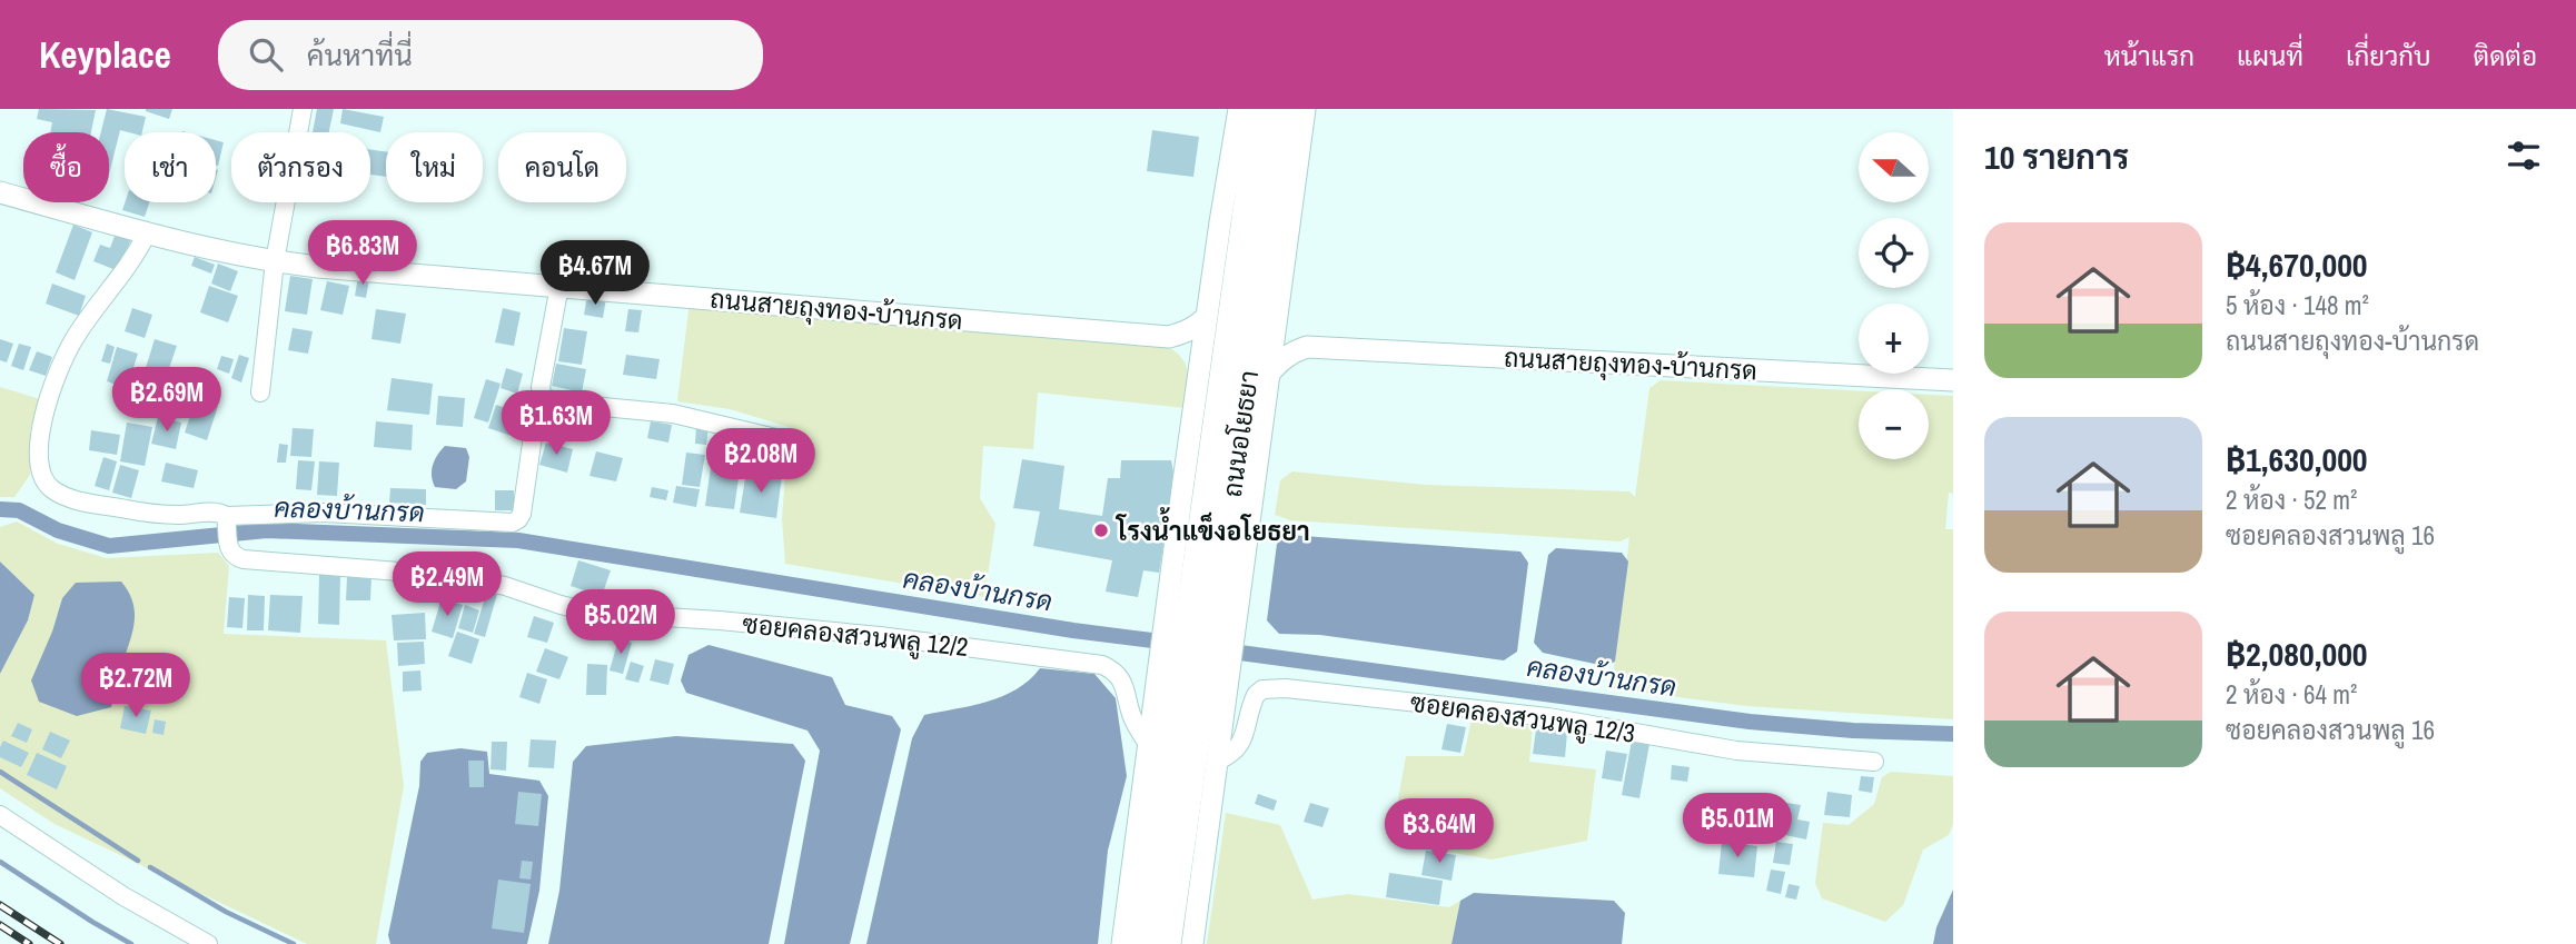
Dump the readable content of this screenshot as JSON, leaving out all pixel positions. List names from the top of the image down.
{
  "streets": {
    "main road": ["ถนนอโยธยา"],
    "street": ["ถนนสายถุงทอง-บ้านกรด", "ซอยคลองสวนพลู 12/2", "ซอยคลองสวนพลู 12/3"]
  },
  "crossings": [
    ["ถนนอโยธยา", "ซอยคลองสวนพลู 12/2"],
    ["ถนนอโยธยา", "ซอยคลองสวนพลู 12/3"]
  ],
  "water": ["คลองบ้านกรด"],
  "places": ["โรงน้ำแข็งอโยธยา"],
  "north": "left",
  "page": {
    "header": "Keyplace",
    "search": "ค้นหาที่นี่",
    "nav": [
      "หน้าแรก",
      "แผนที่",
      "เกี่ยวกับ",
      "ติดต่อ"
    ],
    "heading": "10 รายการ",
    "map_buttons": ["+", "−"],
    "chip": [
      "ซื้อ",
      "เช่า",
      "ตัวกรอง",
      "ใหม่",
      "คอนโด"
    ],
    "list": [
      {
        "name": "฿4,670,000",
        "note": "5 ห้อง · 148 m² · ถนนสายถุงทอง-บ้านกรด"
      },
      {
        "name": "฿1,630,000",
        "note": "2 ห้อง · 52 m² · ซอยคลองสวนพลู 16"
      },
      {
        "name": "฿2,080,000",
        "note": "2 ห้อง · 64 m² · ซอยคลองสวนพลู 16"
      }
    ],
    "price": [
      "฿6.83M",
      "฿4.67M",
      "฿2.69M",
      "฿1.63M",
      "฿2.08M",
      "฿2.49M",
      "฿5.02M",
      "฿2.72M",
      "฿5.01M",
      "฿3.64M"
    ]
  }
}
